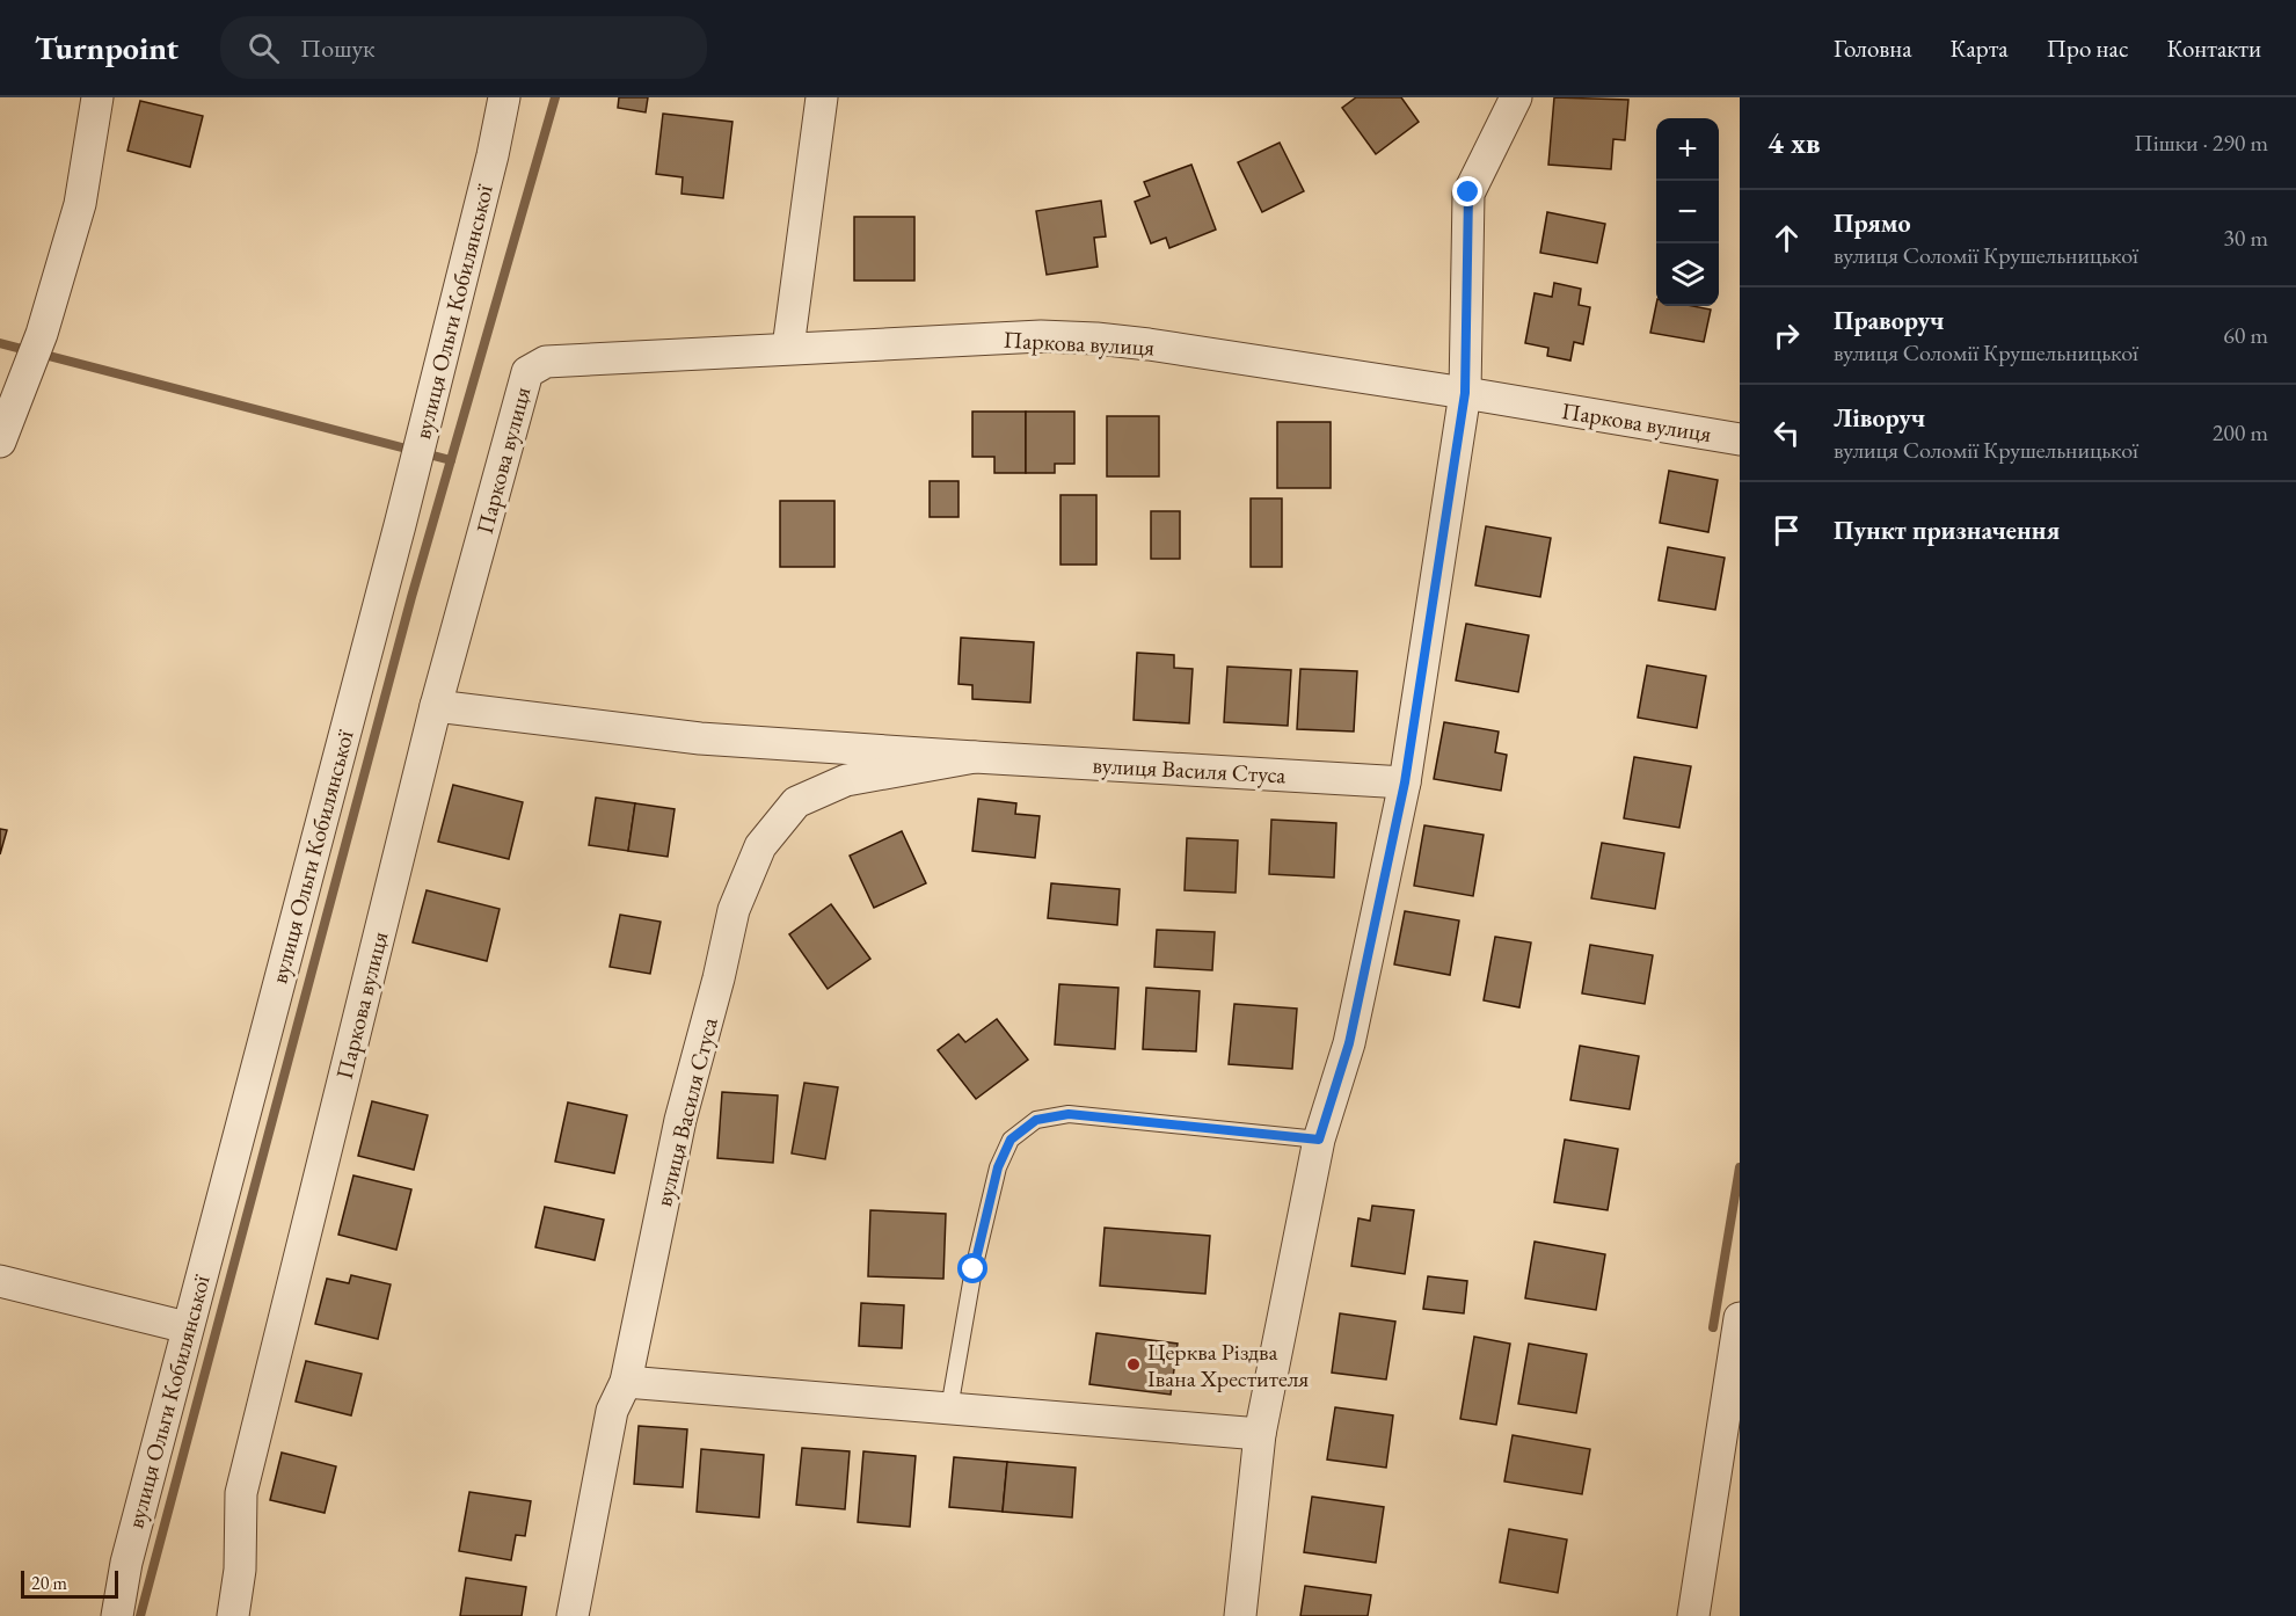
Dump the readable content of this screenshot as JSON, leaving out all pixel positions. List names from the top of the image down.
{
  "streets": {
    "street": ["вулиця Ольги Кобилянської", "Паркова вулиця", "вулиця Василя Стуса"]
  },
  "crossings": [
    ["Паркова вулиця", "вулиця Василя Стуса"]
  ],
  "places": ["Церква Різдва Івана Хрестителя"],
  "scale_bar": "20 m",
  "page": {
    "header": "Turnpoint",
    "search": "Пошук",
    "nav": [
      "Головна",
      "Карта",
      "Про нас",
      "Контакти"
    ],
    "heading": ["4 хв", "Пішки · 290 m"],
    "map_buttons": ["+", "−"],
    "list": [
      ["Прямо", "вулиця Соломії Крушельницької", "30 m"],
      ["Праворуч", "вулиця Соломії Крушельницької", "60 m"],
      ["Ліворуч", "вулиця Соломії Крушельницької", "200 m"],
      "Пункт призначення"
    ],
    "scale": "20 m"
  }
}
